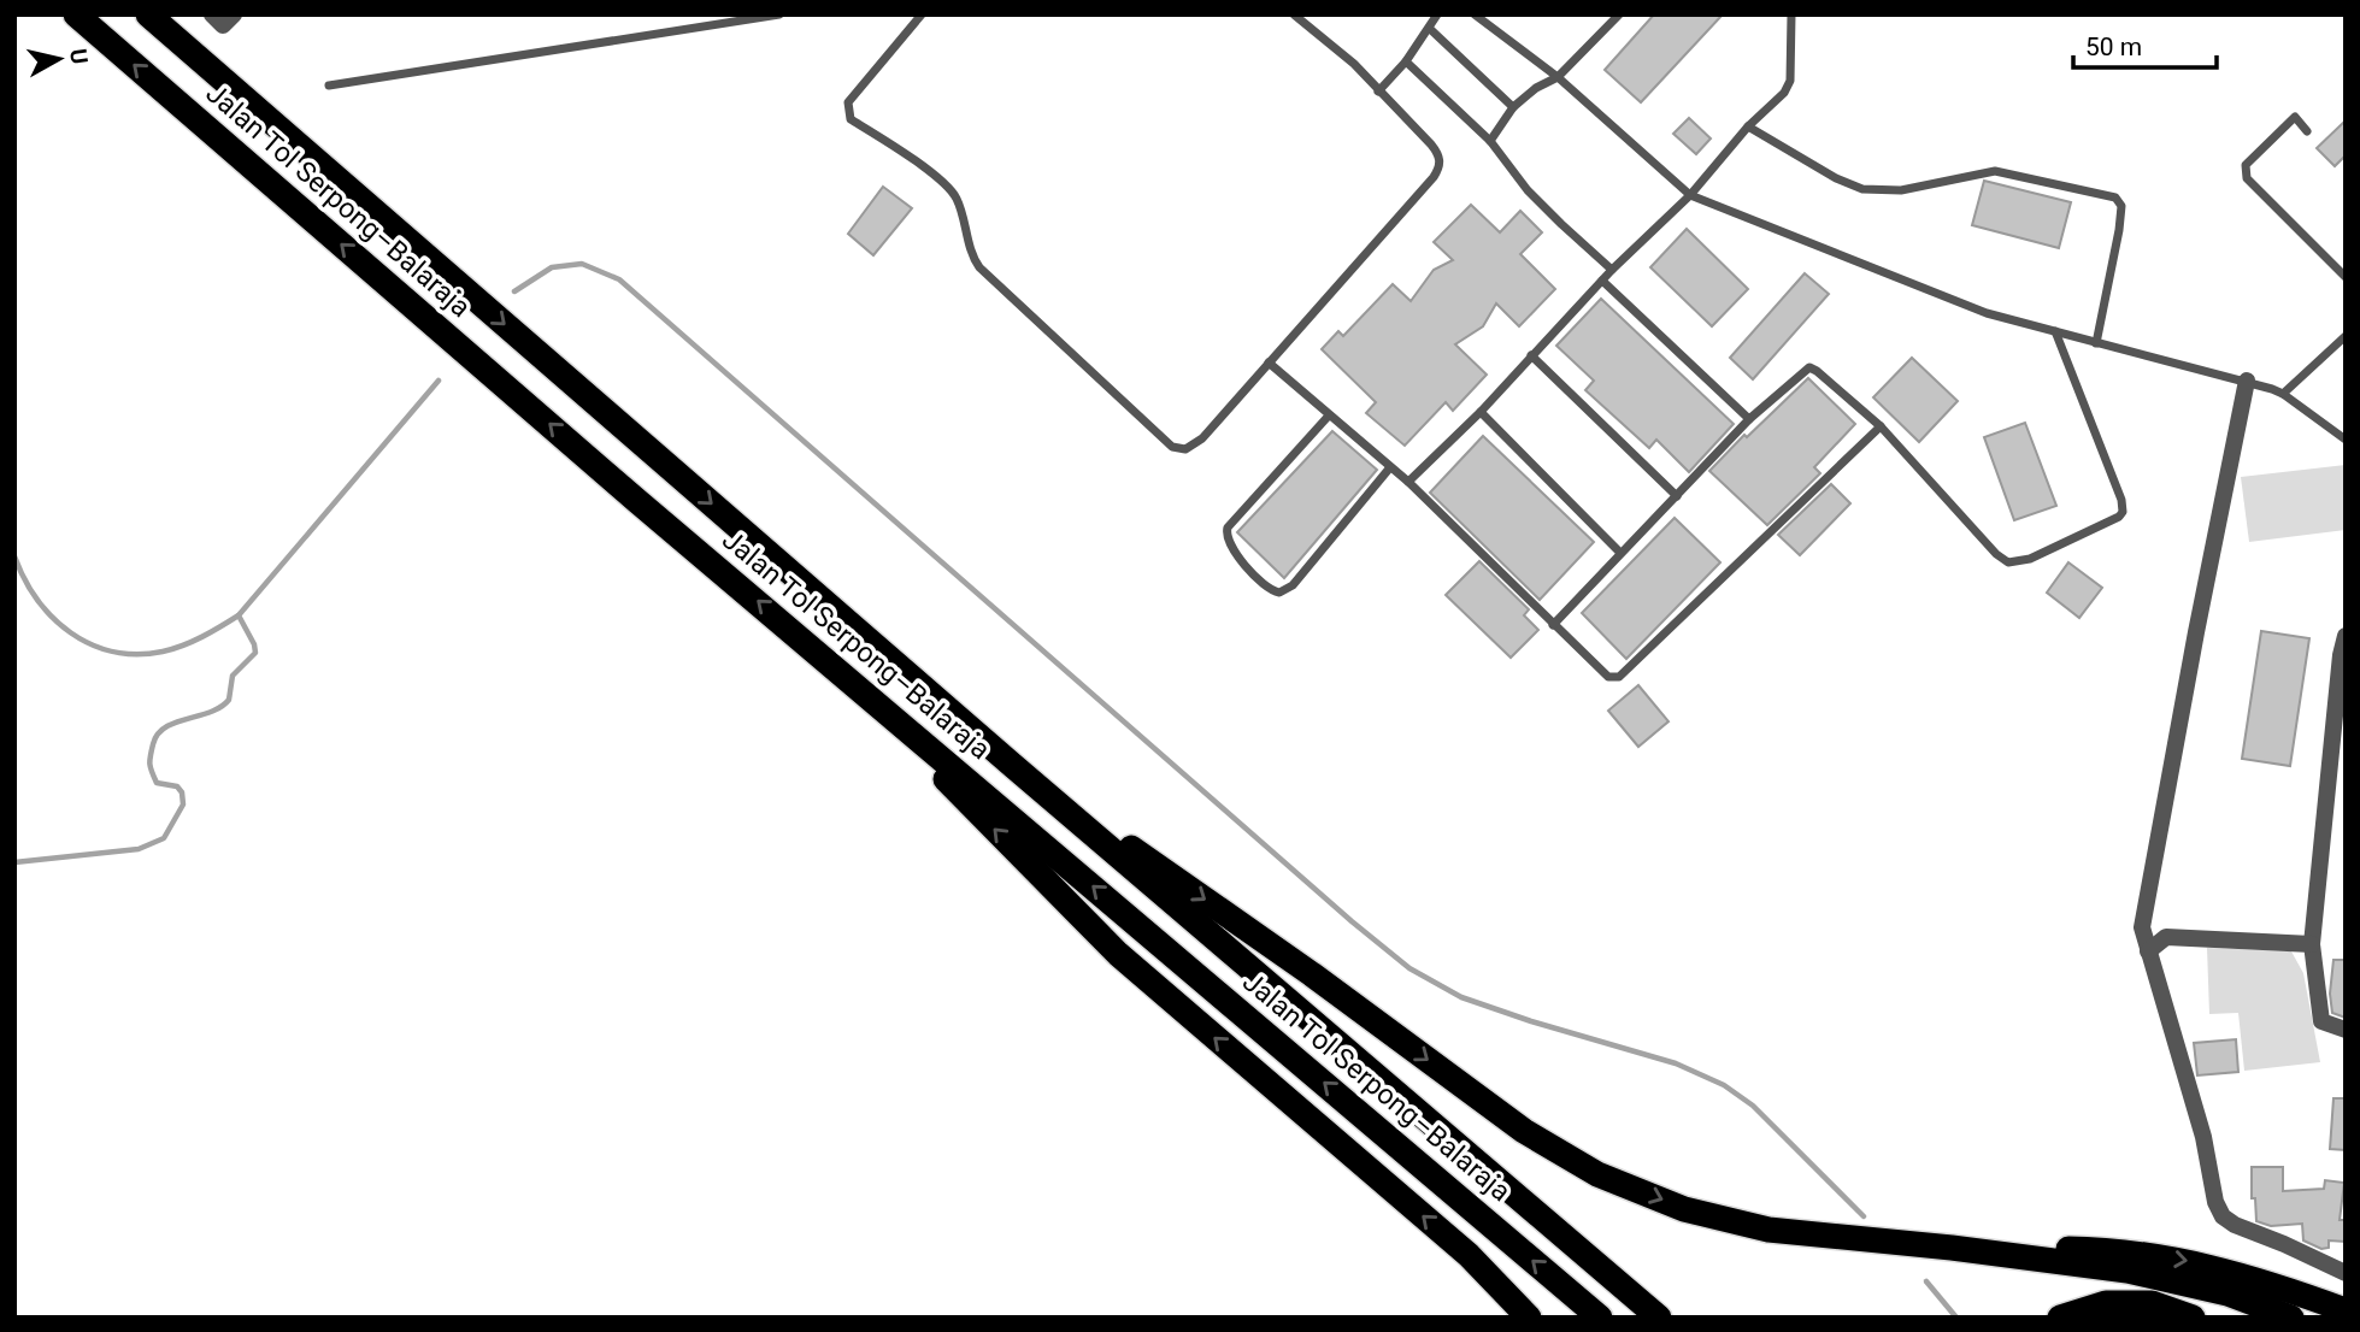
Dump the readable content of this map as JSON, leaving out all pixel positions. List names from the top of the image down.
{
  "streets": {
    "highway": ["Jalan Tol Serpong–Balaraja"]
  },
  "scale_bar": "50 m",
  "north": "right"
}
